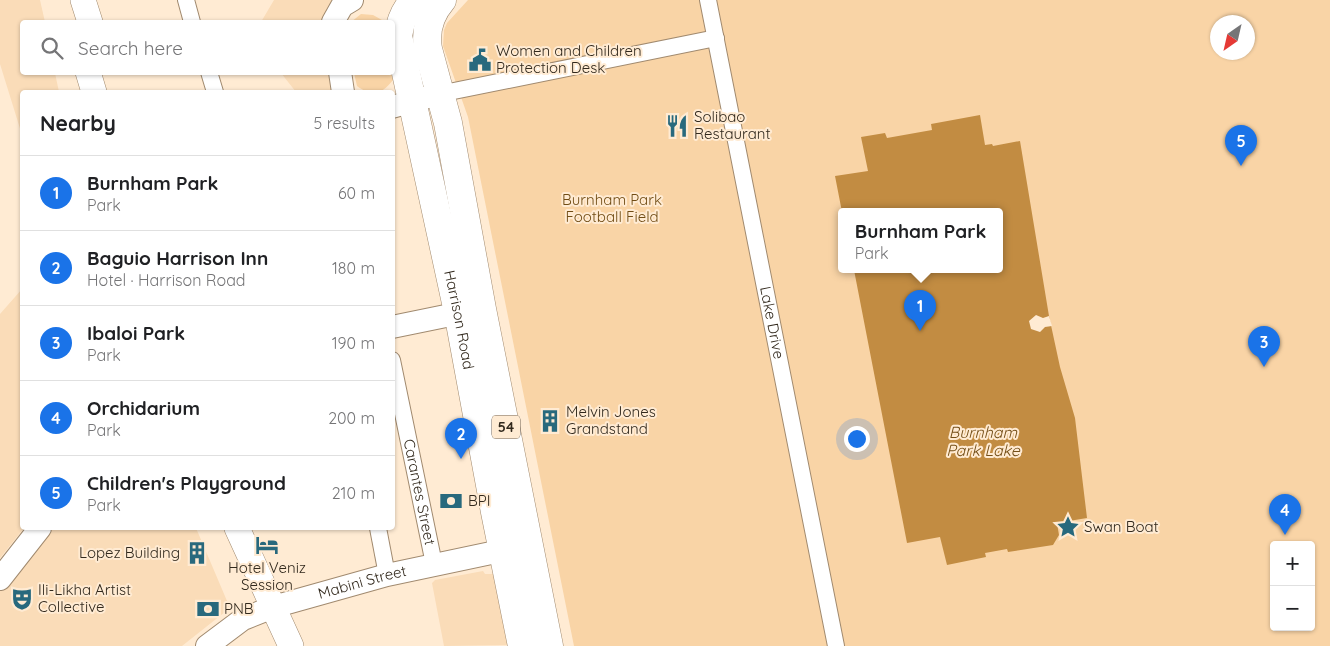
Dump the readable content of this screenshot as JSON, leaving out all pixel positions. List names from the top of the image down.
{
  "streets": {
    "highway": ["Harrison Road", "54"],
    "street": ["Lake Drive", "Carantes Street", "Mabini Street"]
  },
  "crossings": [
    ["Harrison Road", "Mabini Street"],
    ["Carantes Street", "Mabini Street"]
  ],
  "water": ["Burnham Park Lake"],
  "parks": ["Burnham Park Football Field"],
  "places": {
    "public building": ["Women and Children Protection Desk"],
    "restaurant": ["Solibao Restaurant"],
    "building": ["Melvin Jones Grandstand", "Lopez Building"],
    "bank": ["BPI", "PNB"],
    "place": ["Swan Boat"],
    "hotel": ["Hotel Veniz Session"],
    "theatre": ["Ili-Likha Artist Collective"]
  },
  "north": "bottom left",
  "page": {
    "search": "Search here",
    "heading": ["Nearby", "5 results"],
    "pins": [
      "5",
      "1",
      "3",
      "2",
      "4"
    ],
    "list": [
      {
        "mark": "1",
        "name": "Burnham Park",
        "note": "Park",
        "value": "60 m"
      },
      {
        "mark": "2",
        "name": "Baguio Harrison Inn",
        "note": "Hotel · Harrison Road",
        "value": "180 m"
      },
      {
        "mark": "3",
        "name": "Ibaloi Park",
        "note": "Park",
        "value": "190 m"
      },
      {
        "mark": "4",
        "name": "Orchidarium",
        "note": "Park",
        "value": "200 m"
      },
      {
        "mark": "5",
        "name": "Children's Playground",
        "note": "Park",
        "value": "210 m"
      }
    ],
    "popup": ["Burnham Park", "Park"],
    "map_buttons": ["+", "−"]
  }
}
